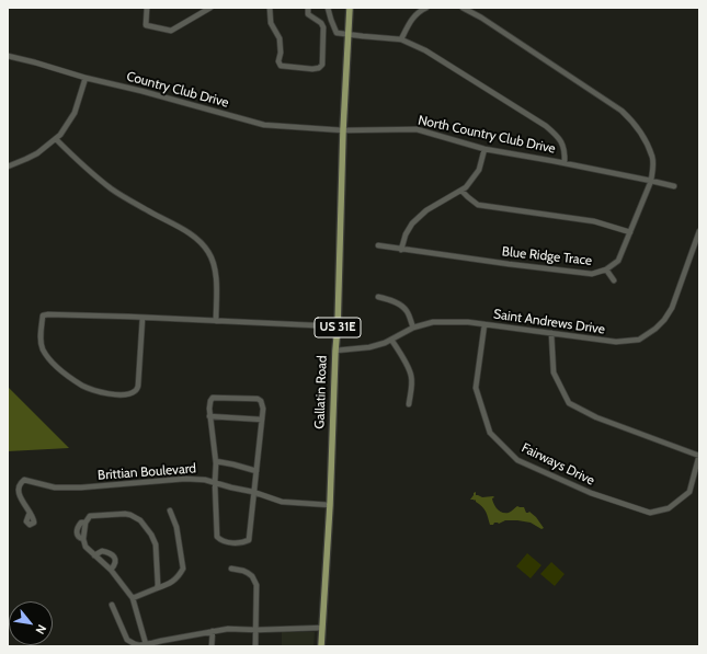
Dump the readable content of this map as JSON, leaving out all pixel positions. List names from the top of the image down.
{
  "streets": {
    "main road": ["US 31E", "Gallatin Road"],
    "street": [
      "Country Club Drive",
      "North Country Club Drive",
      "Blue Ridge Trace",
      "Saint Andrews Drive",
      "Fairways Drive",
      "Brittian Boulevard"
    ]
  },
  "crossings": [
    ["Country Club Drive", "North Country Club Drive"],
    ["Country Club Drive", "Gallatin Road"],
    ["North Country Club Drive", "Blue Ridge Trace"],
    ["North Country Club Drive", "Gallatin Road"],
    ["Saint Andrews Drive", "Gallatin Road"],
    ["Saint Andrews Drive", "Fairways Drive"],
    ["Gallatin Road", "Brittian Boulevard"]
  ],
  "north": "bottom right"
}
